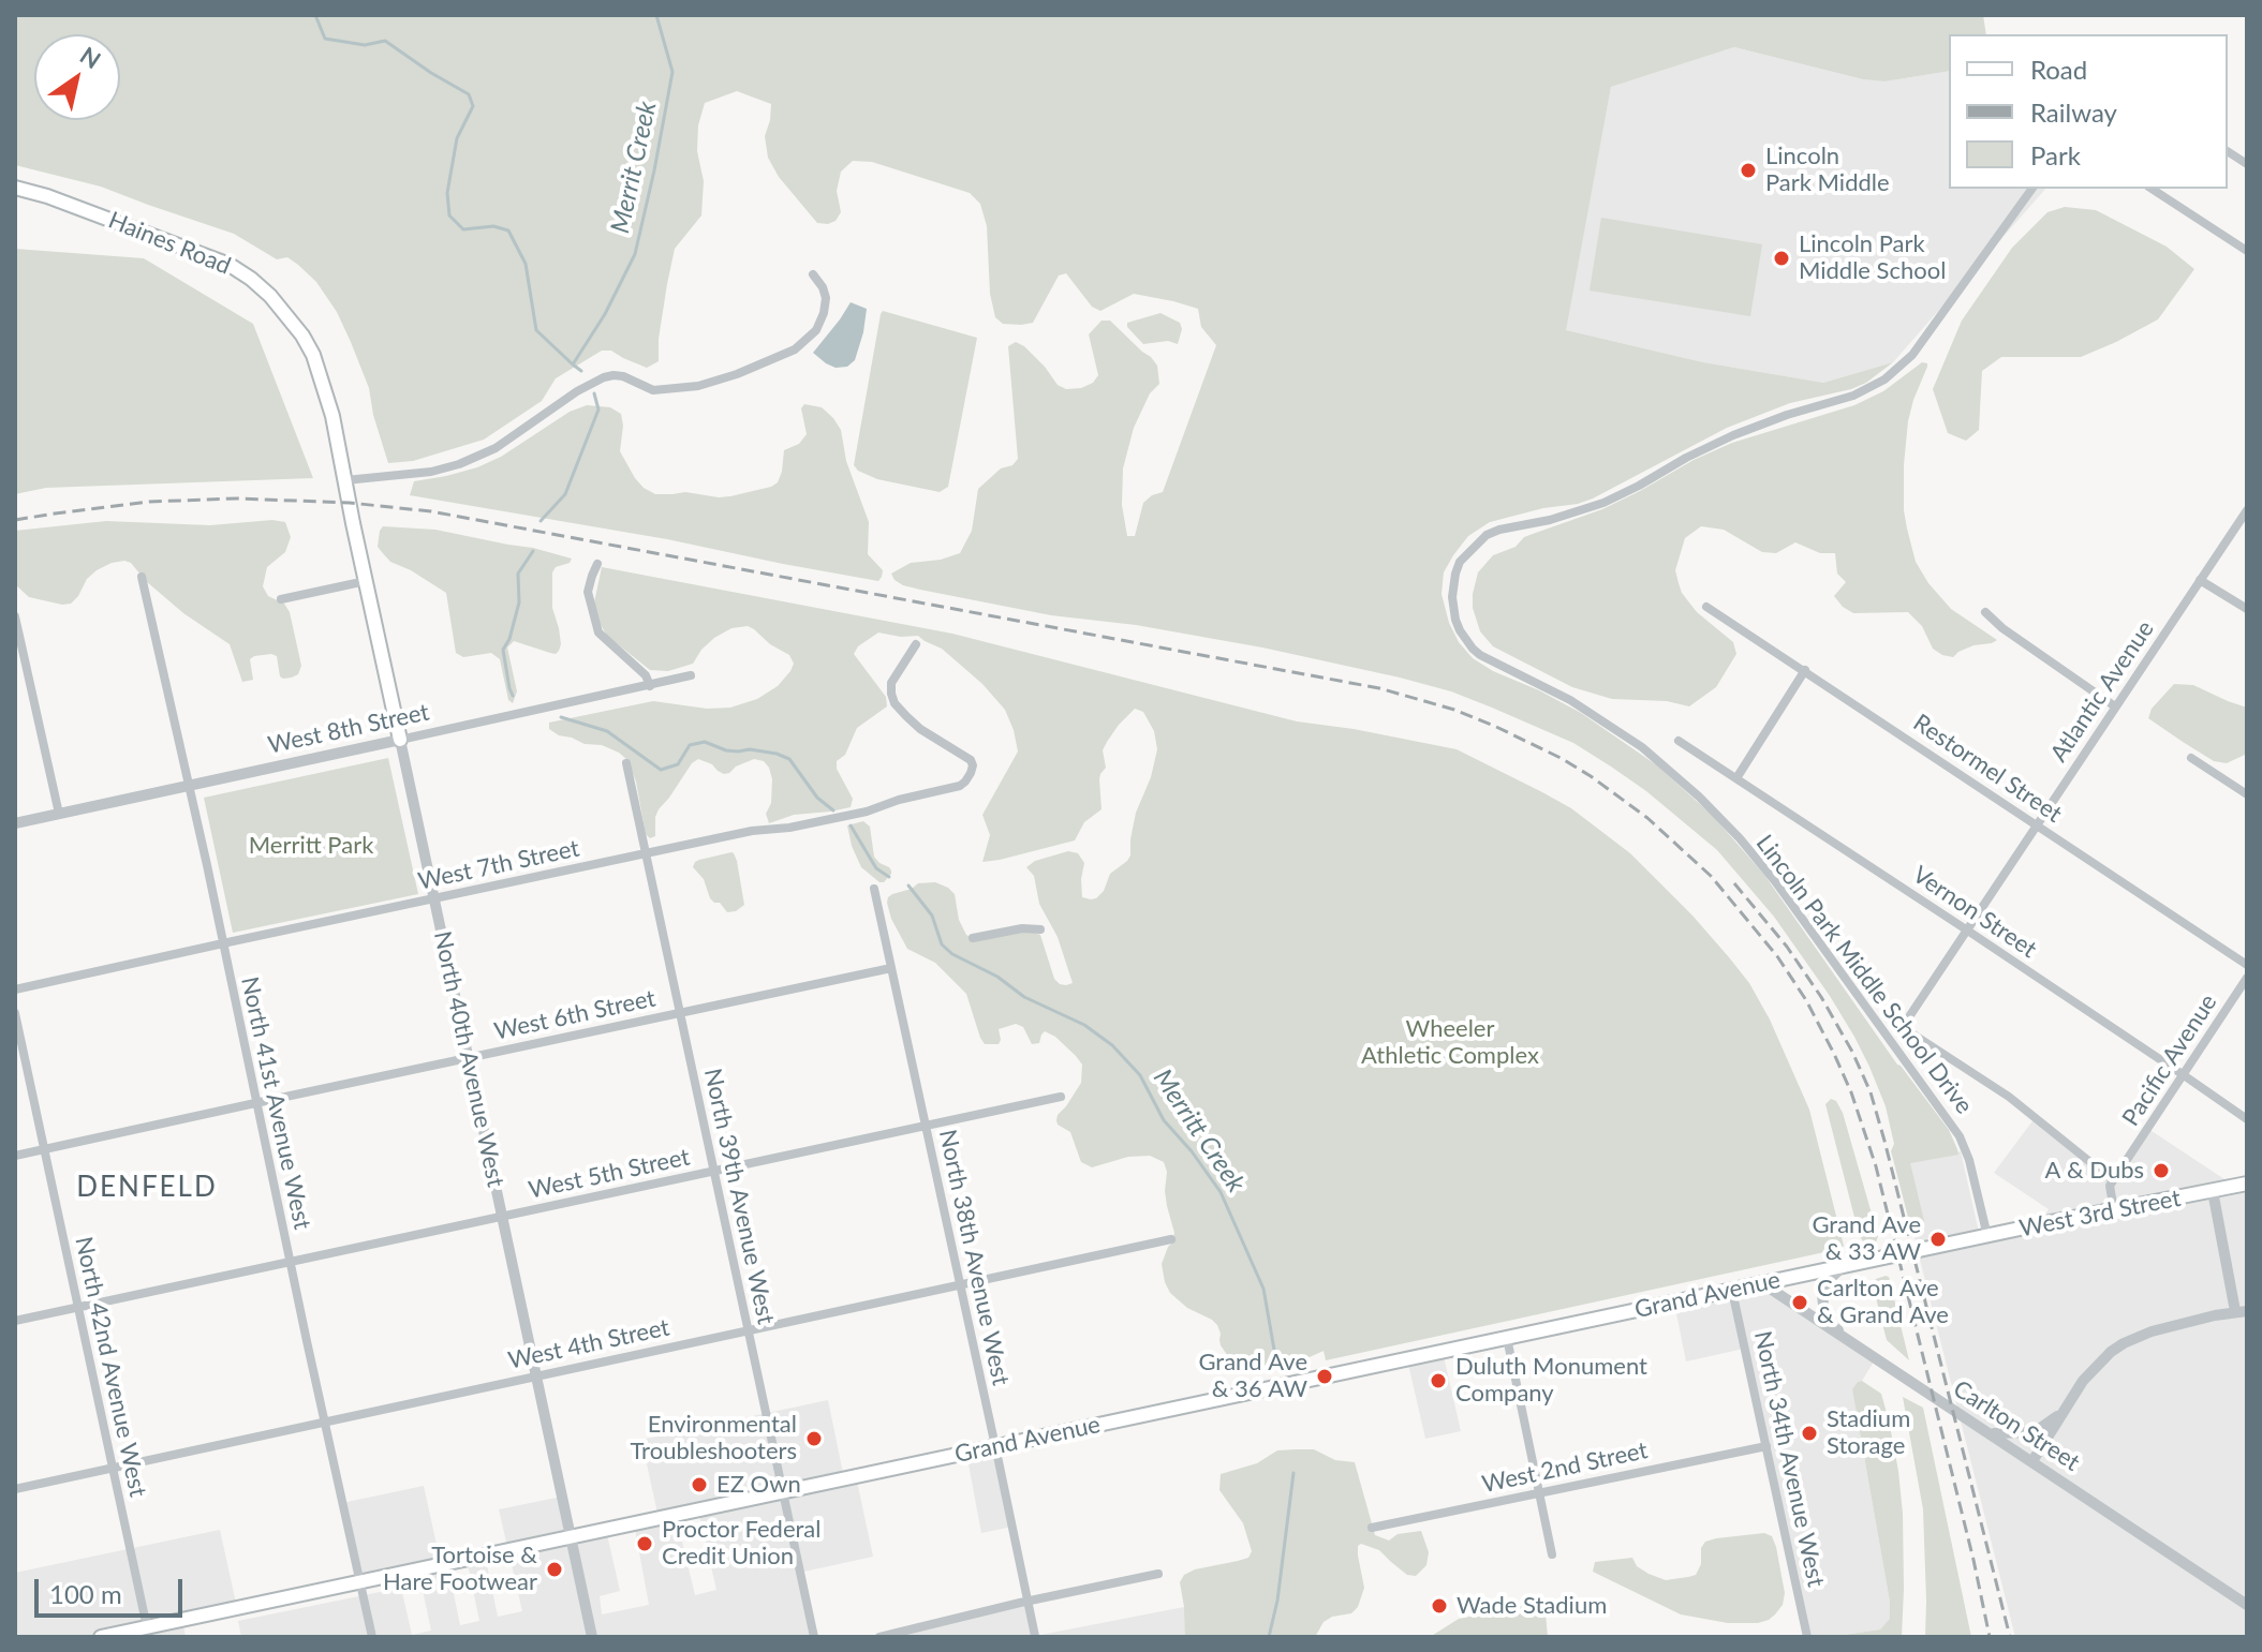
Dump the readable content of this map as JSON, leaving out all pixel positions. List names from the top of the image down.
{
  "streets": {
    "main road": [
      "Haines Road",
      "North 40th Avenue West",
      "West 3rd Street",
      "Grand Avenue"
    ],
    "street": [
      "Atlantic Avenue",
      "West 8th Street",
      "Restormel Street",
      "West 7th Street",
      "Vernon Street",
      "Lincoln Park Middle School Drive",
      "West 6th Street",
      "Pacific Avenue",
      "North 41st Avenue West",
      "West 5th Street",
      "North 39th Avenue West",
      "North 38th Avenue West",
      "West 4th Street",
      "North 42nd Avenue West",
      "Carlton Street",
      "North 34th Avenue West",
      "West 2nd Street"
    ]
  },
  "crossings": [
    ["Haines Road", "North 40th Avenue West"],
    ["Atlantic Avenue", "Restormel Street"],
    ["Atlantic Avenue", "Vernon Street"],
    ["Atlantic Avenue", "Pacific Avenue"],
    ["West 8th Street", "North 40th Avenue West"],
    ["West 8th Street", "North 41st Avenue West"],
    ["West 7th Street", "North 40th Avenue West"],
    ["West 7th Street", "North 41st Avenue West"],
    ["West 7th Street", "North 39th Avenue West"],
    ["Vernon Street", "Pacific Avenue"],
    ["Lincoln Park Middle School Drive", "West 3rd Street"],
    ["West 6th Street", "North 40th Avenue West"],
    ["West 6th Street", "North 41st Avenue West"],
    ["West 6th Street", "North 39th Avenue West"],
    ["West 6th Street", "North 38th Avenue West"],
    ["West 6th Street", "North 42nd Avenue West"],
    ["North 40th Avenue West", "West 5th Street"],
    ["North 40th Avenue West", "Grand Avenue"],
    ["North 40th Avenue West", "West 4th Street"],
    ["North 41st Avenue West", "West 5th Street"],
    ["North 41st Avenue West", "Grand Avenue"],
    ["North 41st Avenue West", "West 4th Street"],
    ["West 5th Street", "North 39th Avenue West"],
    ["West 5th Street", "North 38th Avenue West"],
    ["West 5th Street", "North 42nd Avenue West"],
    ["North 39th Avenue West", "Grand Avenue"],
    ["North 39th Avenue West", "West 4th Street"],
    ["West 3rd Street", "Grand Avenue"],
    ["North 38th Avenue West", "Grand Avenue"],
    ["North 38th Avenue West", "West 4th Street"],
    ["Grand Avenue", "North 42nd Avenue West"],
    ["Grand Avenue", "Carlton Street"],
    ["Grand Avenue", "North 34th Avenue West"],
    ["West 4th Street", "North 42nd Avenue West"],
    ["North 34th Avenue West", "West 2nd Street"]
  ],
  "districts": ["DENFELD"],
  "water": ["Merrit Creek", "Merritt Creek"],
  "parks": ["Merritt Park", "Wheeler Athletic Complex"],
  "places": [
    "Lincoln Park Middle",
    "Lincoln Park Middle School",
    "A & Dubs",
    "Grand Ave & 33 AW",
    "Carlton Ave & Grand Ave",
    "Grand Ave & 36 AW",
    "Duluth Monument Company",
    "Stadium Storage",
    "Environmental Troubleshooters",
    "EZ Own",
    "Proctor Federal Credit Union",
    "Tortoise & Hare Footwear",
    "Wade Stadium"
  ],
  "legend": ["Road", "Railway", "Park"],
  "scale_bar": "100 m",
  "north": "top right"
}
